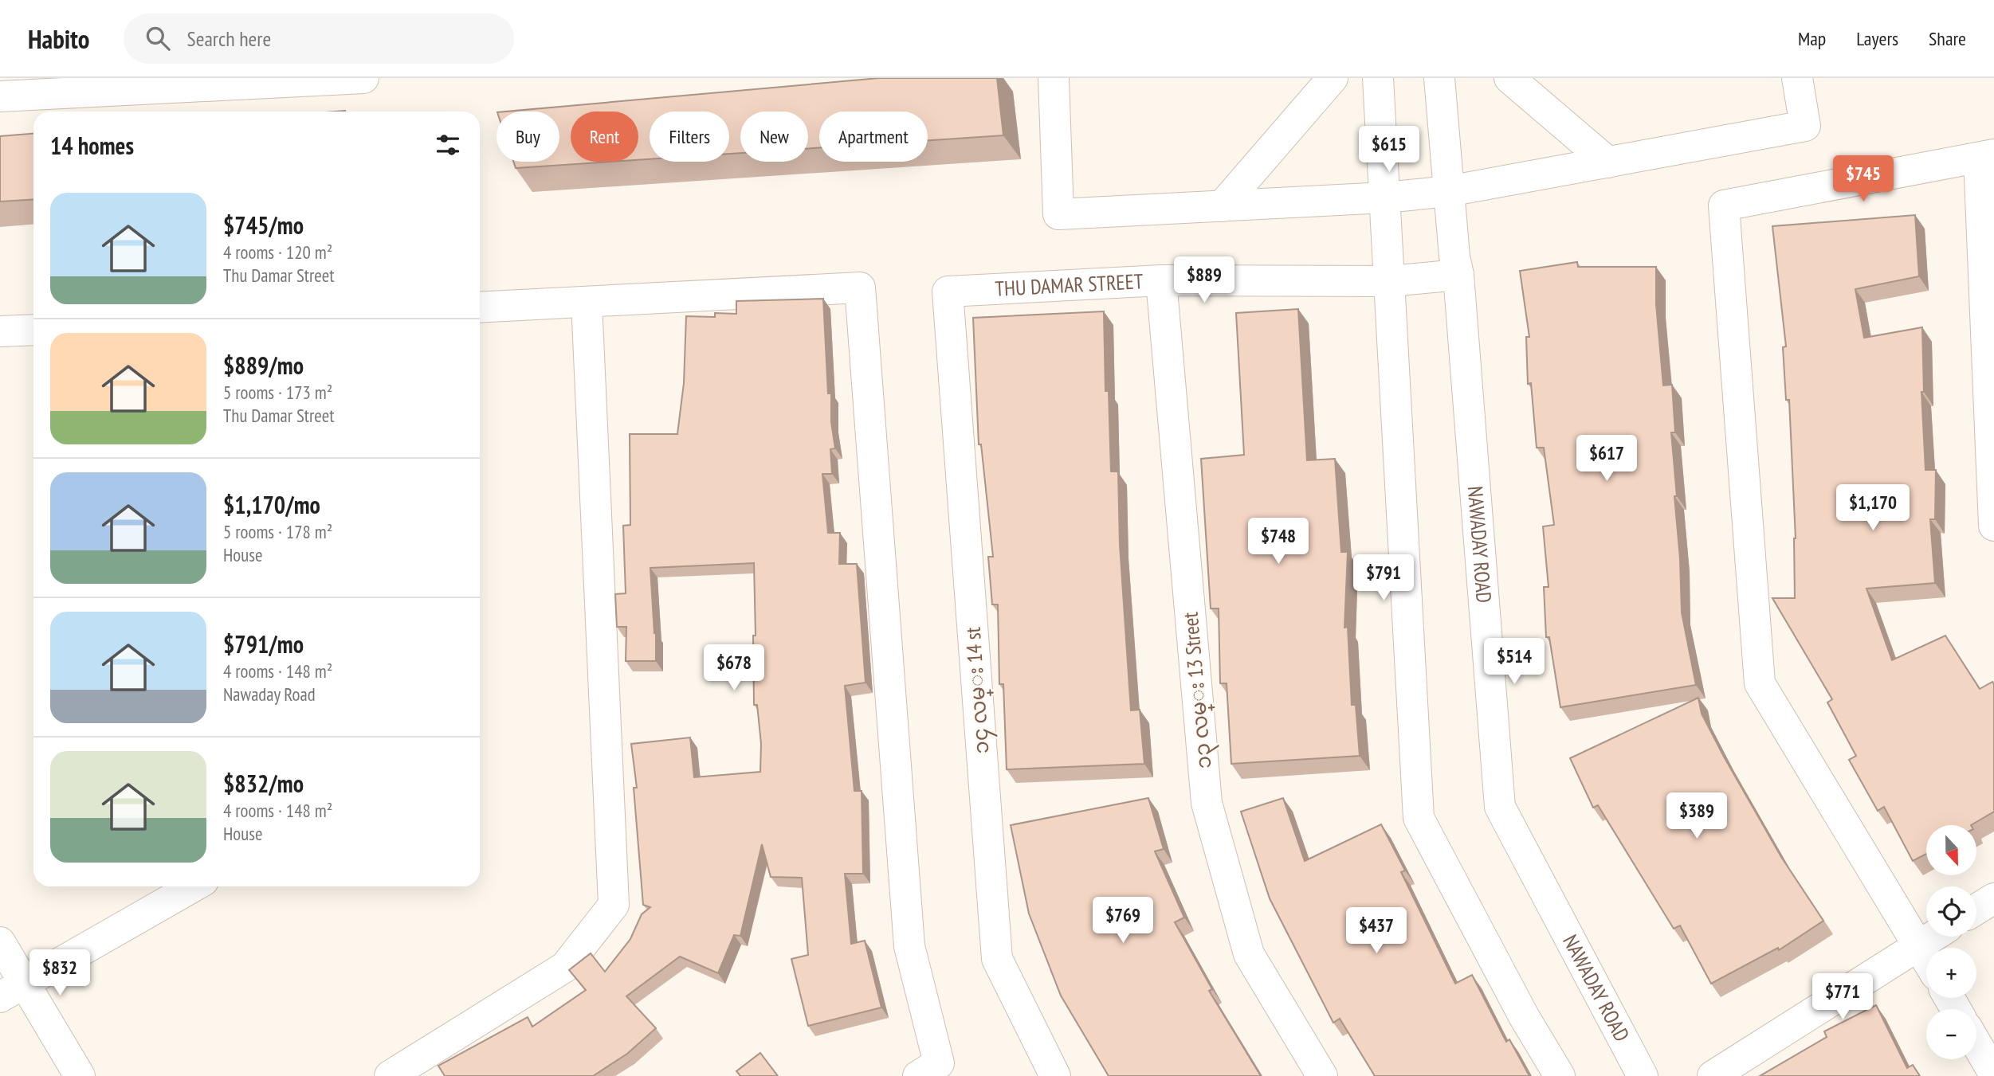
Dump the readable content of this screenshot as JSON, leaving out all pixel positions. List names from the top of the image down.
{
  "streets": {
    "street": [
      "THU DAMAR STREET",
      "NAWADAY ROAD",
      "၁၄ လမ္း 14 st",
      "၁၃ လမ္း 13 Street"
    ]
  },
  "crossings": [
    ["THU DAMAR STREET", "NAWADAY ROAD"],
    ["THU DAMAR STREET", "၁၄ လမ္း 14 st"],
    ["THU DAMAR STREET", "၁၃ လမ္း 13 Street"]
  ],
  "north": "bottom",
  "page": {
    "header": "Habito",
    "search": "Search here",
    "nav": ["Map", "Layers", "Share"],
    "chip": [
      "Buy",
      "Rent",
      "Filters",
      "New",
      "Apartment"
    ],
    "heading": "14 homes",
    "price": [
      "$615",
      "$745",
      "$889",
      "$617",
      "$1,170",
      "$748",
      "$791",
      "$514",
      "$678",
      "$389",
      "$769",
      "$437",
      "$832",
      "$771"
    ],
    "list": [
      {
        "name": "$745/mo",
        "note": "4 rooms · 120 m² · Thu Damar Street"
      },
      {
        "name": "$889/mo",
        "note": "5 rooms · 173 m² · Thu Damar Street"
      },
      {
        "name": "$1,170/mo",
        "note": "5 rooms · 178 m² · House"
      },
      {
        "name": "$791/mo",
        "note": "4 rooms · 148 m² · Nawaday Road"
      },
      {
        "name": "$832/mo",
        "note": "4 rooms · 148 m² · House"
      }
    ],
    "map_buttons": ["+", "−"]
  }
}
